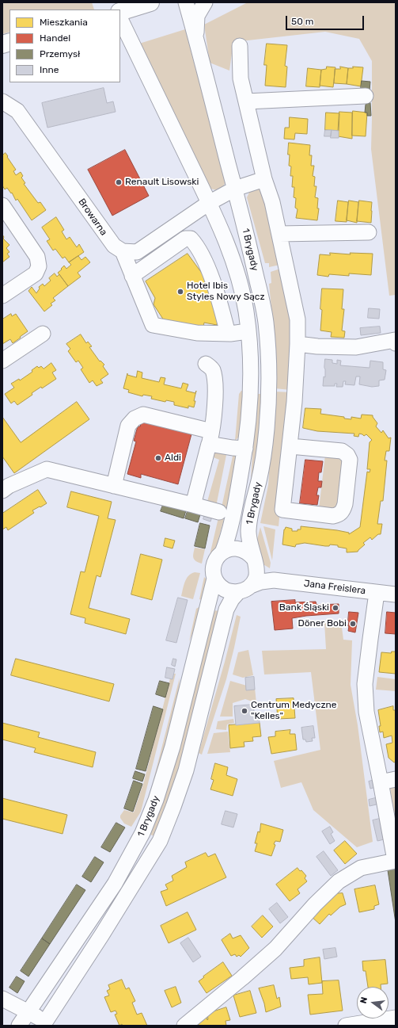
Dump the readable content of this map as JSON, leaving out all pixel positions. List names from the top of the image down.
{
  "streets": {
    "street": ["Browarna", "1 Brygady", "Jana Freislera"]
  },
  "crossings": [
    ["1 Brygady", "Jana Freislera"]
  ],
  "places": [
    "Renault Lisowski",
    "Hotel Ibis Styles Nowy Sącz",
    "Aldi",
    "Bank Śląski",
    "Döner Bobi",
    "Centrum Medyczne \"Kelles\""
  ],
  "legend": [
    "Mieszkania",
    "Handel",
    "Przemysł",
    "Inne"
  ],
  "scale_bar": "50 m",
  "north": "left"
}
